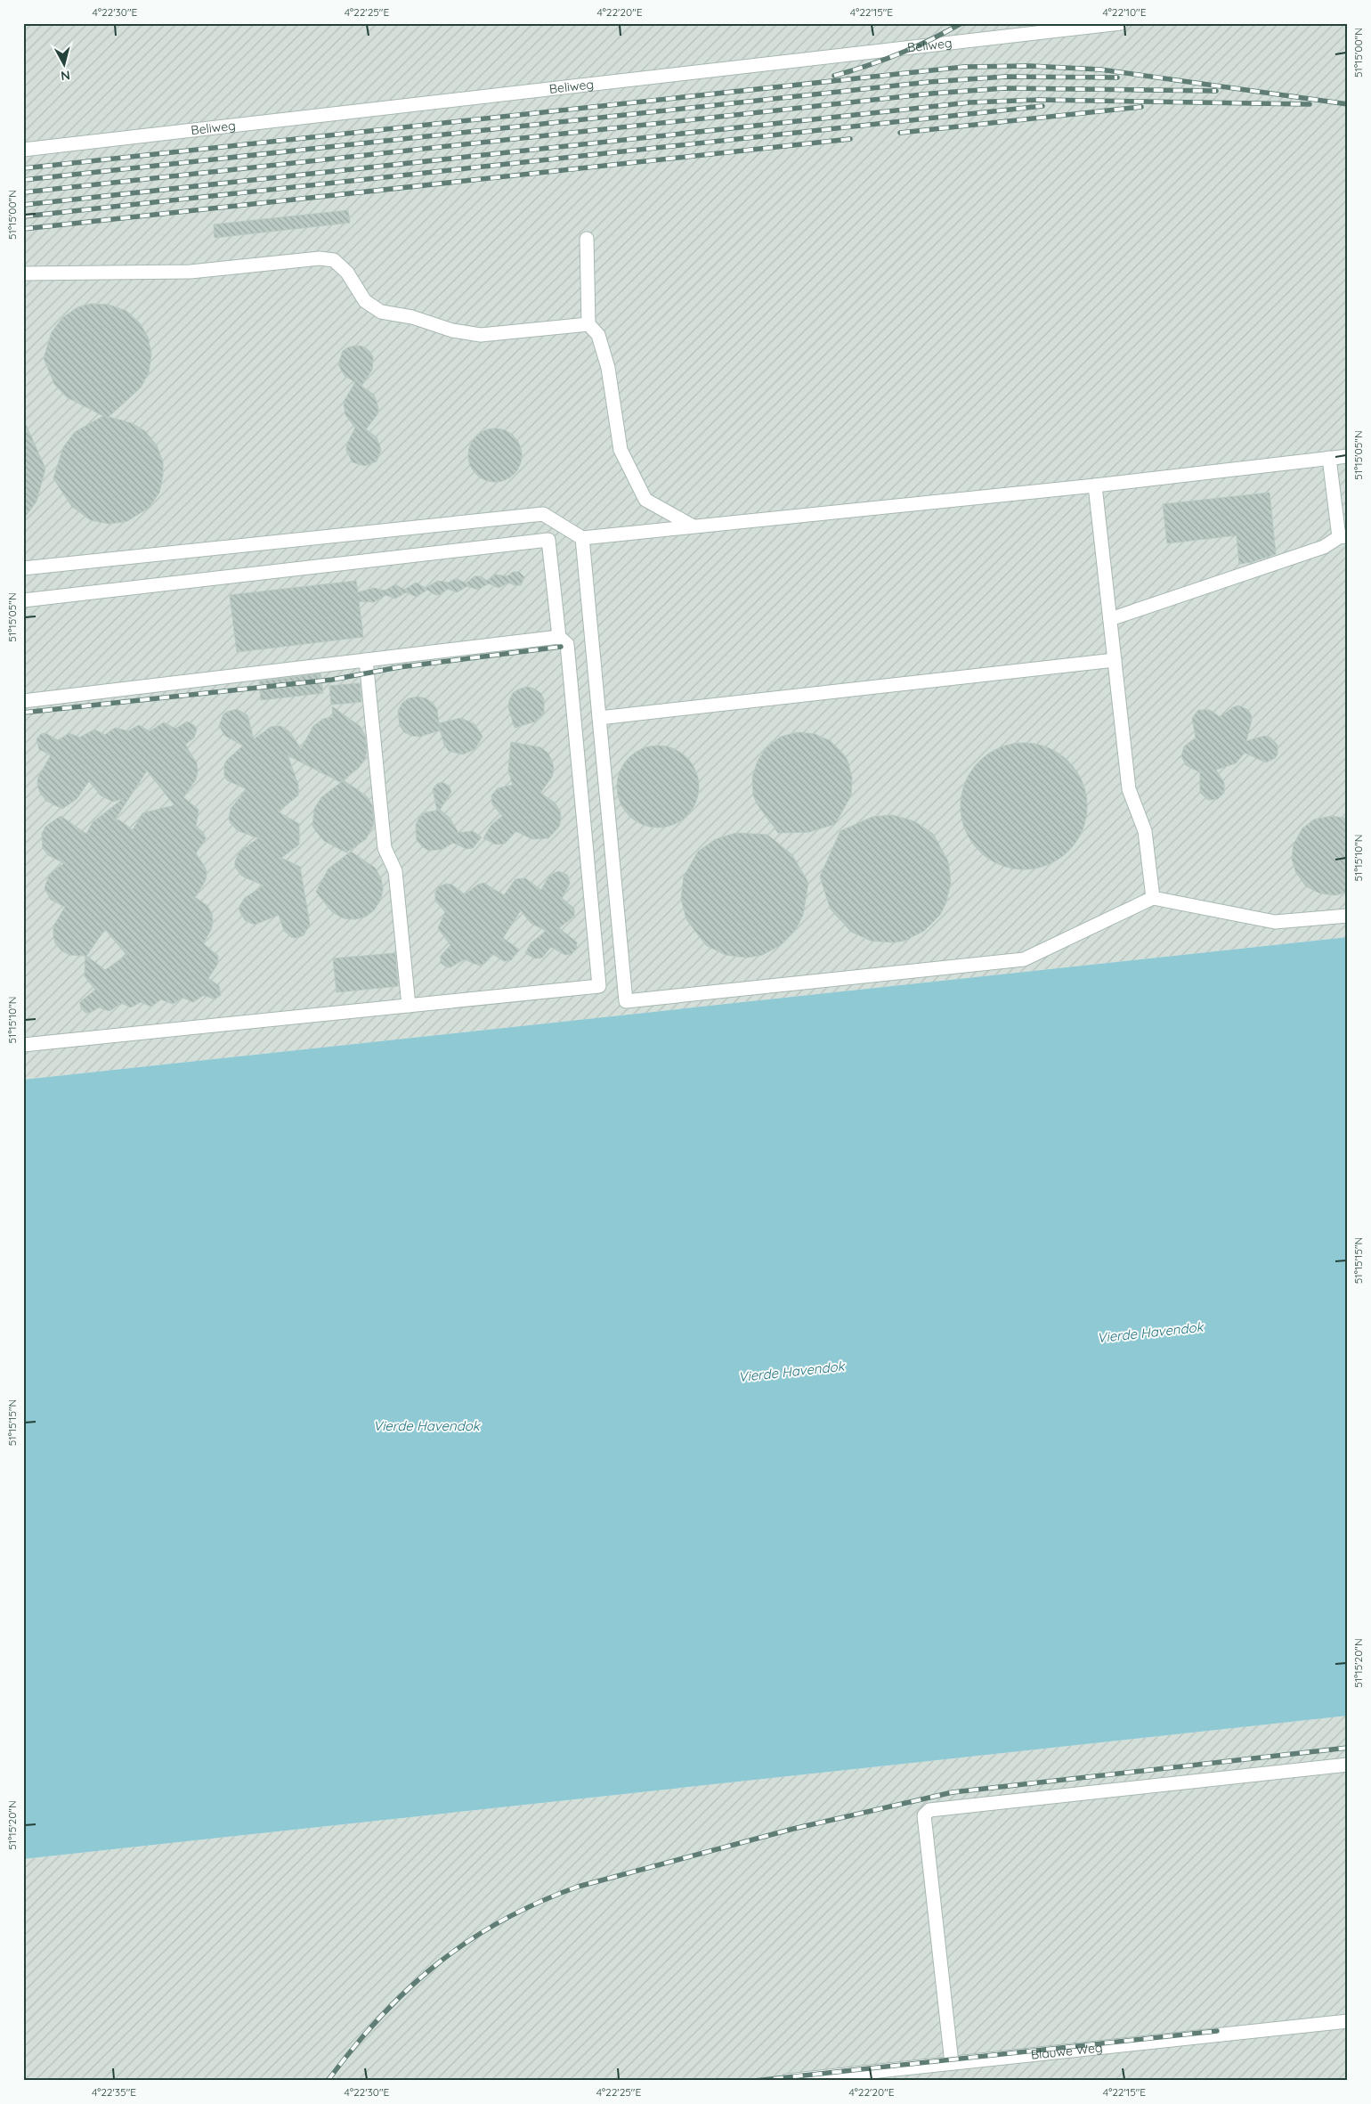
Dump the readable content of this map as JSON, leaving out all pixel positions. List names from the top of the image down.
{
  "streets": {
    "street": ["Beliweg", "Blauwe Weg"]
  },
  "water": ["Vierde Havendok"],
  "north": "bottom",
  "coordinates": [
    "4°22'30\"E",
    "4°22'25\"E",
    "4°22'20\"E",
    "4°22'15\"E",
    "4°22'10\"E",
    "51°15'00\"N",
    "51°15'05\"N",
    "51°15'10\"N",
    "51°15'15\"N",
    "51°15'20\"N",
    "4°22'35\"E"
  ]
}
